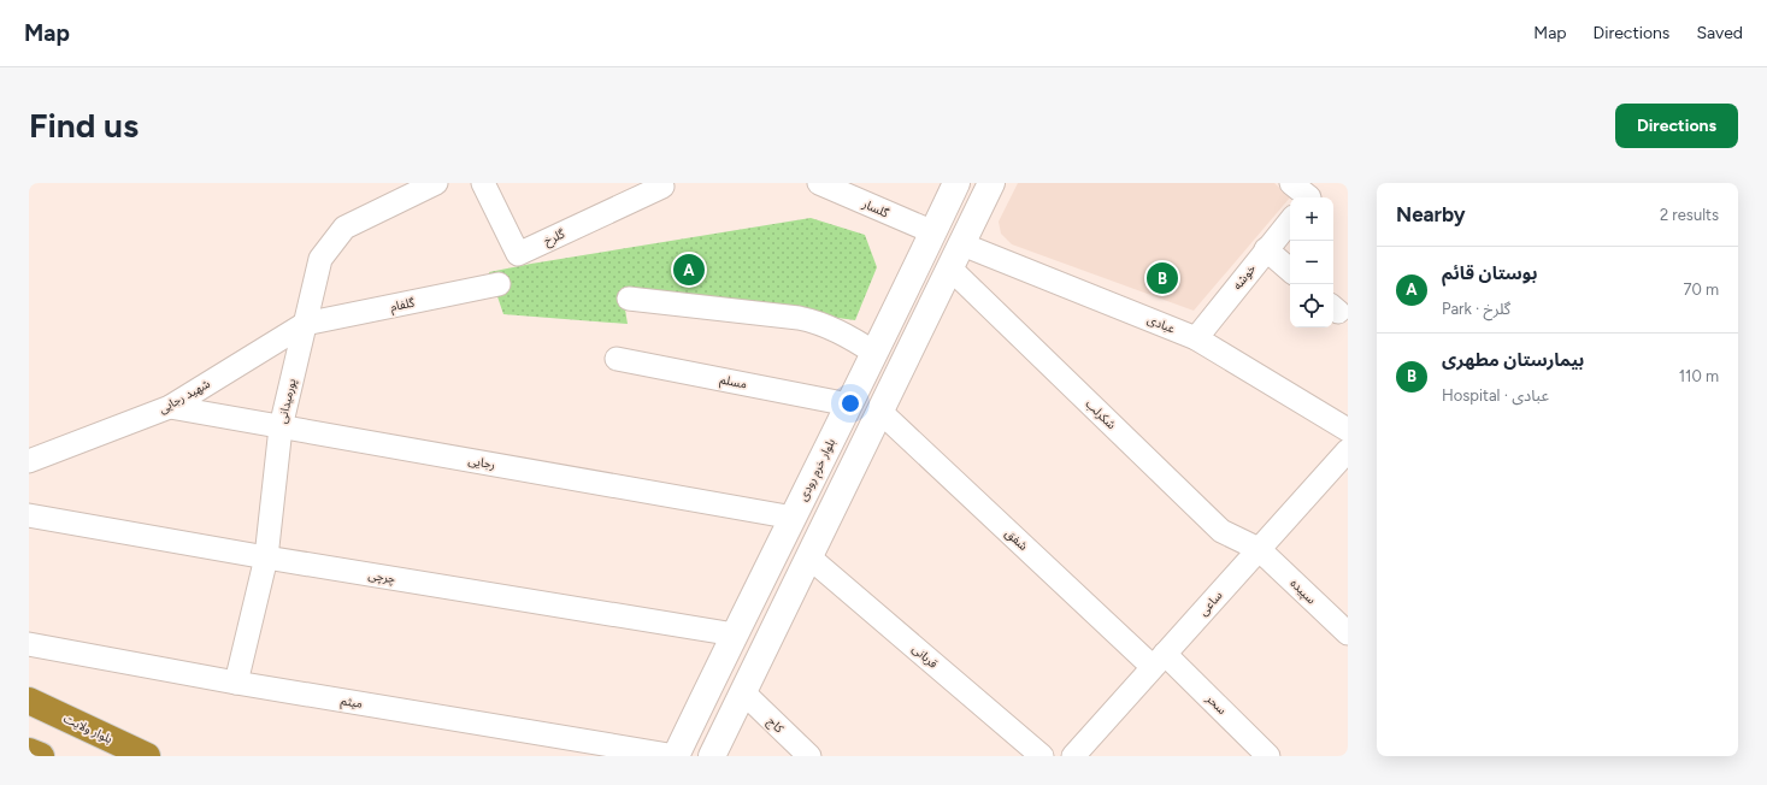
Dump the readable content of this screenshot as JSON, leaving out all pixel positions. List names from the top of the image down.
{
  "streets": {
    "highway": ["بلوار ولایت"],
    "main road": ["بلوار خرم رودی"],
    "street": [
      "گلسار",
      "گلرخ",
      "خوشه",
      "گلفام",
      "عبادی",
      "مسلم",
      "شهید رجایی",
      "پورمیدانی",
      "شکرلب",
      "رجایی",
      "شفق",
      "چرچی",
      "سپیده",
      "ساعی",
      "قربانی",
      "میثم",
      "سحر",
      "کاج"
    ]
  },
  "crossings": [
    ["گلسار", "بلوار خرم رودی"],
    ["خوشه", "عبادی"],
    ["گلفام", "شهید رجایی"],
    ["گلفام", "پورمیدانی"],
    ["مسلم", "بلوار خرم رودی"],
    ["شهید رجایی", "پورمیدانی"],
    ["شهید رجایی", "رجایی"],
    ["پورمیدانی", "رجایی"],
    ["پورمیدانی", "چرچی"],
    ["پورمیدانی", "میثم"],
    ["شکرلب", "سپیده"],
    ["شکرلب", "ساعی"],
    ["رجایی", "بلوار خرم رودی"],
    ["بلوار خرم رودی", "چرچی"],
    ["بلوار خرم رودی", "میثم"],
    ["شفق", "ساعی"],
    ["شفق", "سحر"],
    ["سپیده", "ساعی"],
    ["ساعی", "سحر"]
  ],
  "page": {
    "header": "Map",
    "nav": ["Map", "Directions", "Saved"],
    "buttons": "Directions",
    "title": "Find us",
    "heading": ["Nearby", "2 results"],
    "map_buttons": ["+", "−"],
    "list": [
      {
        "mark": "A",
        "name": "بوستان قائم",
        "note": "Park · گلرخ",
        "value": "70 m"
      },
      {
        "mark": "B",
        "name": "بیمارستان مطهری",
        "note": "Hospital · عبادی",
        "value": "110 m"
      }
    ],
    "pins": ["A", "B"]
  }
}
